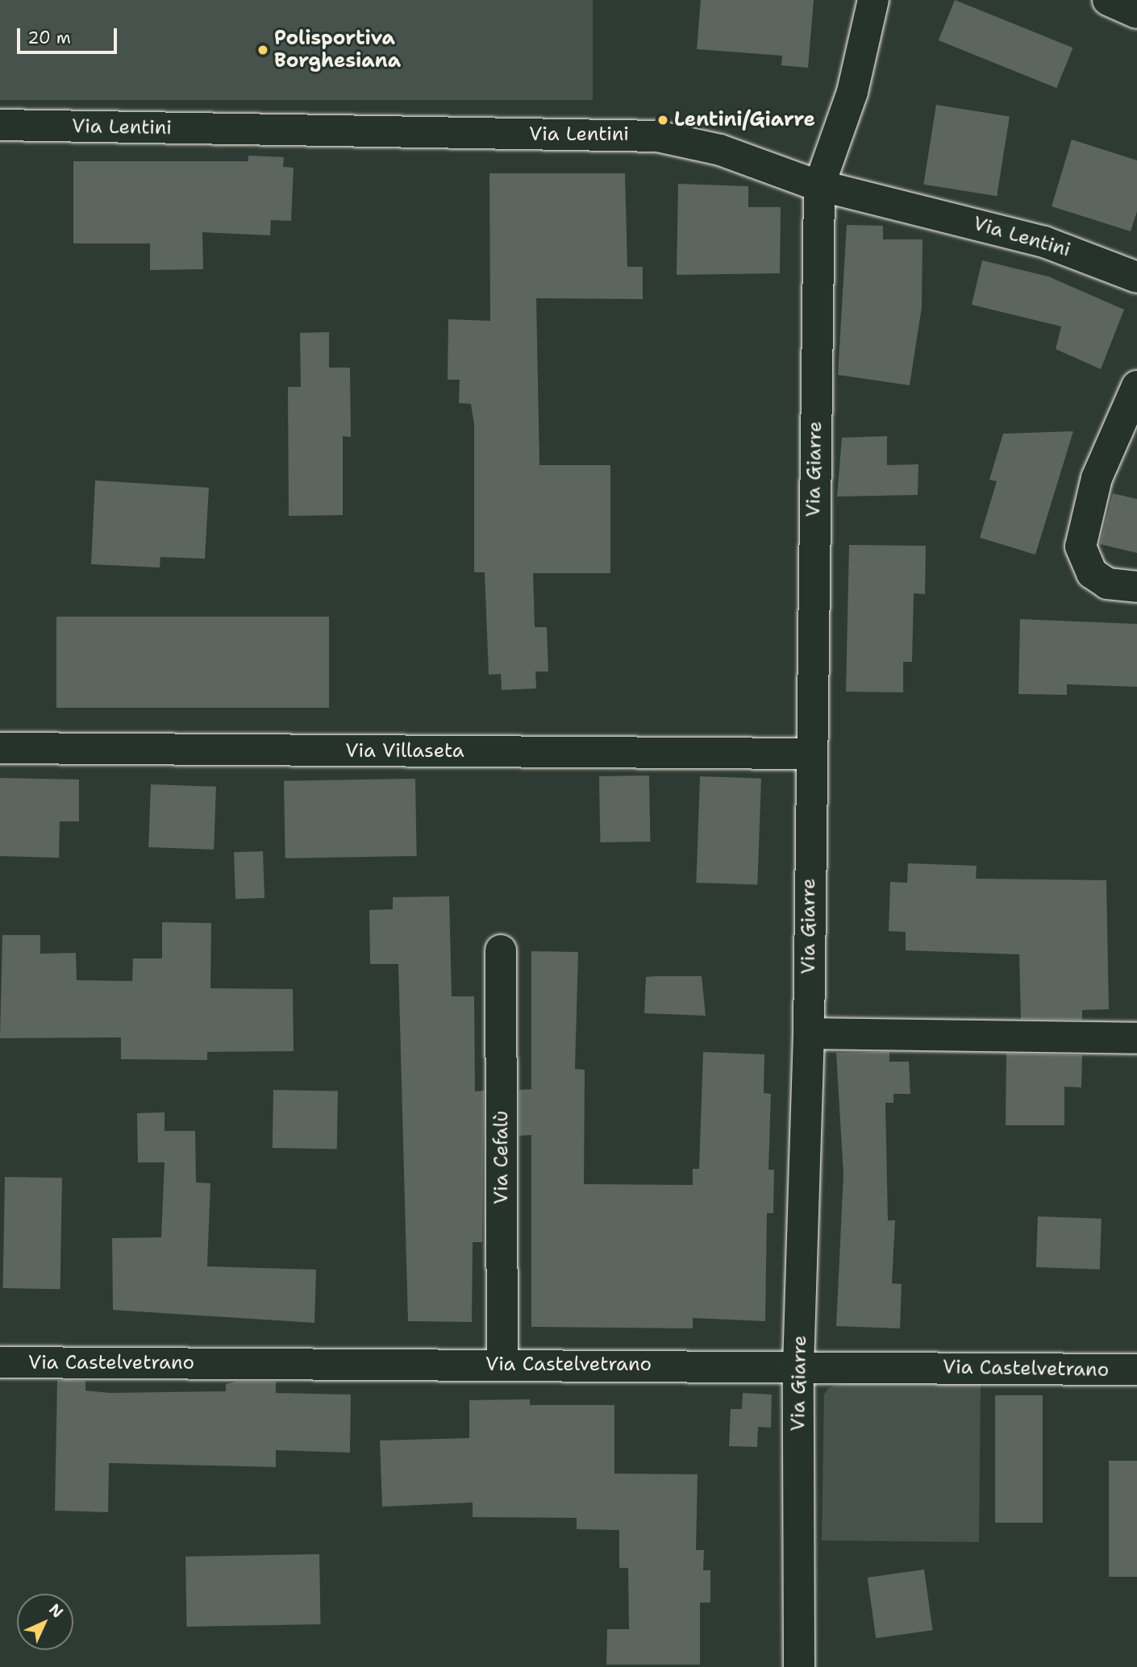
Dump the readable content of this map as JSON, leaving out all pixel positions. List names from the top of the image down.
{
  "streets": {
    "street": [
      "Via Lentini",
      "Via Giarre",
      "Via Villaseta",
      "Via Cefalù",
      "Via Castelvetrano"
    ]
  },
  "crossings": [
    ["Via Lentini", "Via Giarre"],
    ["Via Giarre", "Via Villaseta"],
    ["Via Giarre", "Via Castelvetrano"],
    ["Via Cefalù", "Via Castelvetrano"]
  ],
  "places": ["Polisportiva Borghesiana", "Lentini/Giarre"],
  "scale_bar": "20 m",
  "north": "top right"
}
